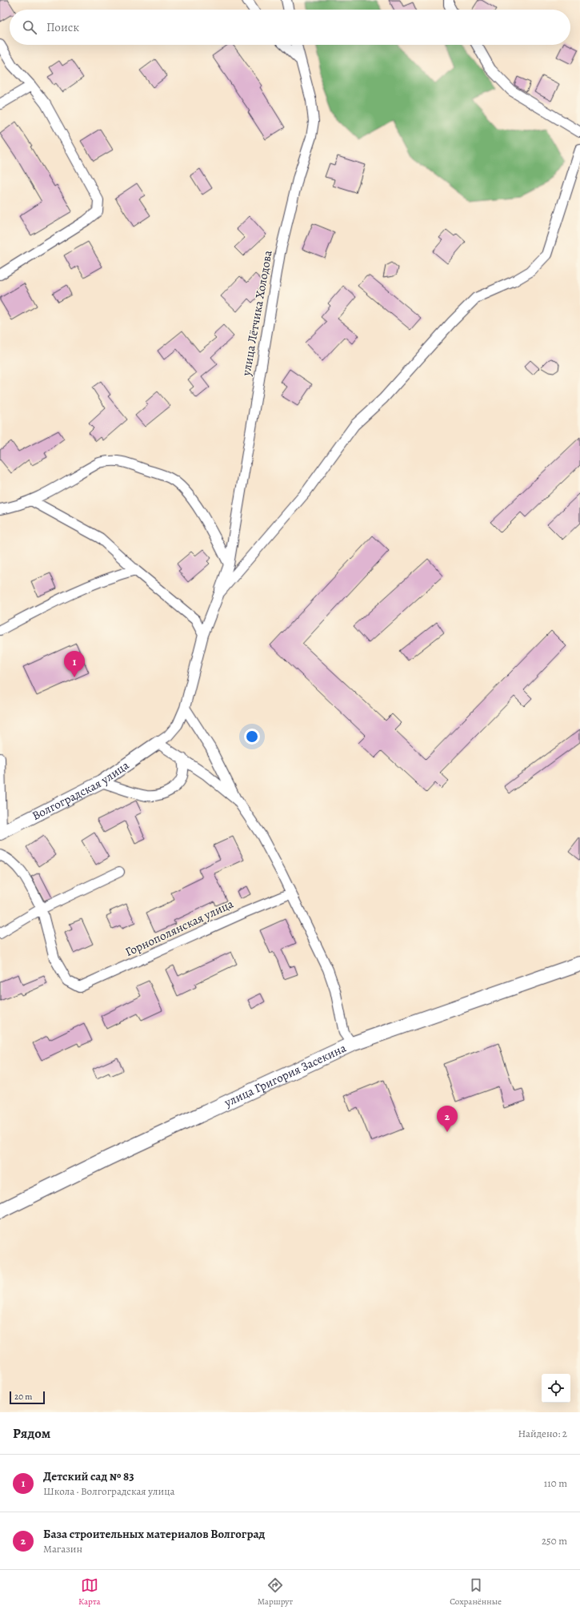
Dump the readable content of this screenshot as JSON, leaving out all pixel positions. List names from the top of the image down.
{
  "streets": {
    "main road": ["улица Григория Засекина"],
    "street": ["улица Лётчика Холодова", "Волгоградская улица", "Горнополянская улица"]
  },
  "crossings": [
    ["улица Лётчика Холодова", "Волгоградская улица"]
  ],
  "scale_bar": "20 m",
  "page": {
    "search": "Поиск",
    "pins": ["1", "2"],
    "scale": "20 m",
    "heading": ["Рядом", "Найдено: 2"],
    "list": [
      {
        "mark": "1",
        "name": "Детский сад № 83",
        "note": "Школа · Волгоградская улица",
        "value": "110 m"
      },
      {
        "mark": "2",
        "name": "База строительных материалов Волгоград",
        "note": "Магазин",
        "value": "250 m"
      }
    ],
    "nav": ["Карта", "Маршрут", "Сохранённые"]
  }
}
